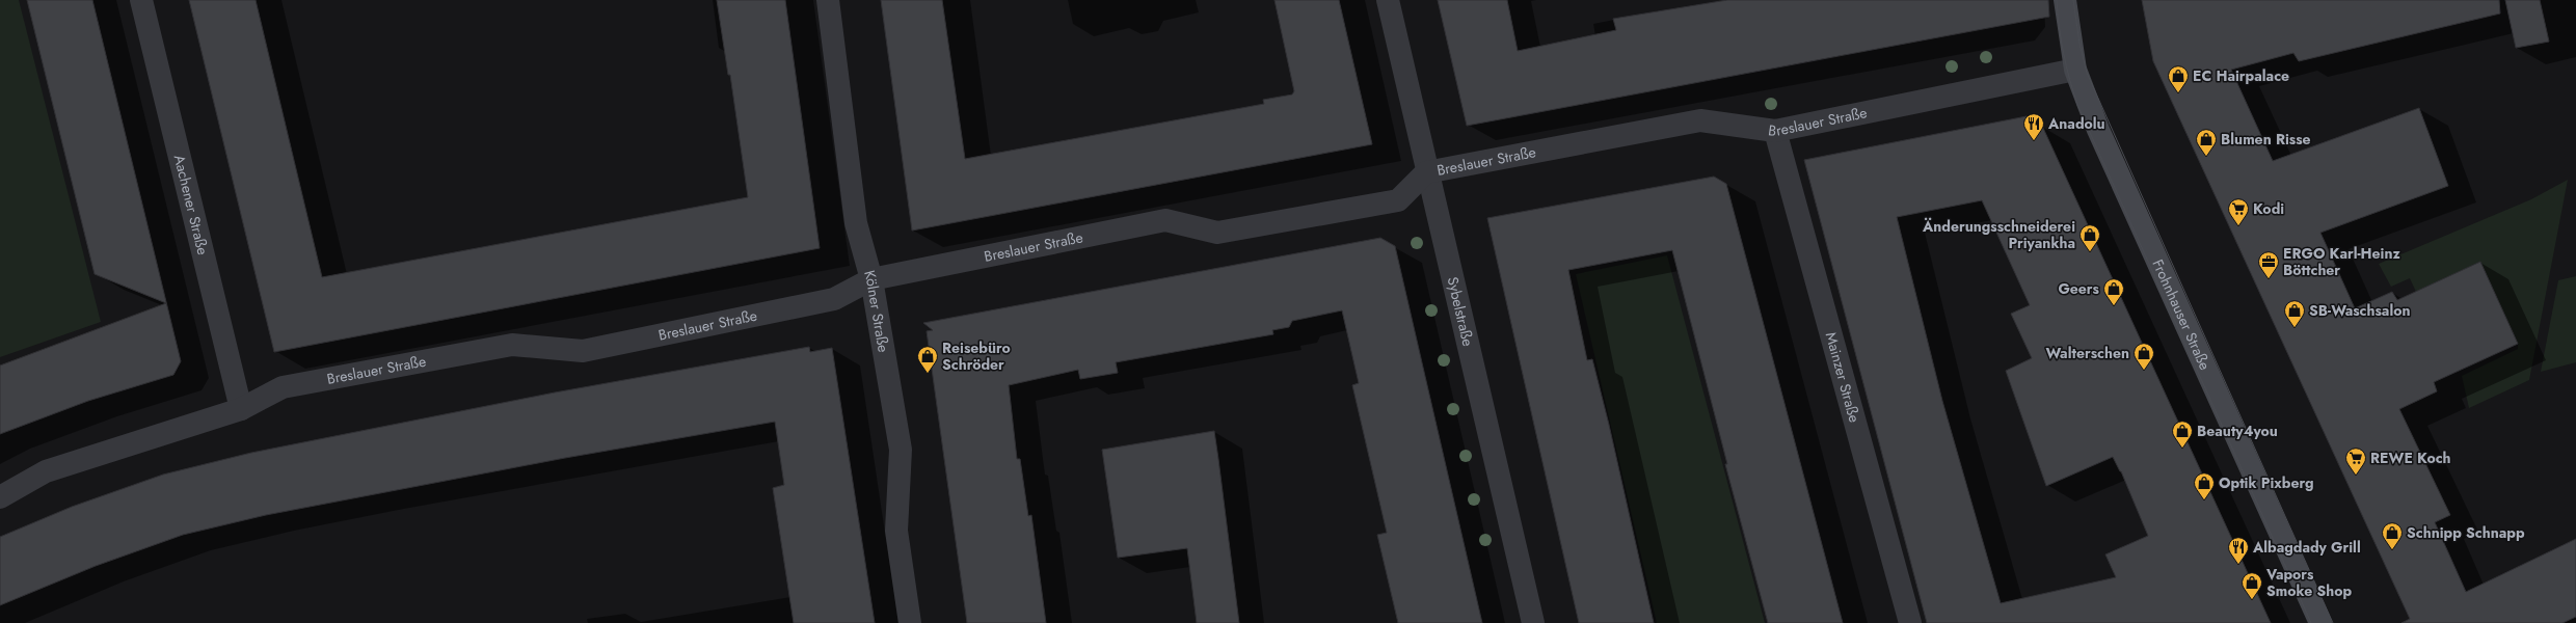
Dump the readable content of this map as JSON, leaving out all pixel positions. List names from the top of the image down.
{
  "streets": {
    "main road": ["Frohnhauser Straße"],
    "street": [
      "Breslauer Straße",
      "Aachener Straße",
      "Kölner Straße",
      "Sybelstraße",
      "Mainzer Straße"
    ]
  },
  "crossings": [
    ["Breslauer Straße", "Aachener Straße"],
    ["Breslauer Straße", "Kölner Straße"],
    ["Breslauer Straße", "Sybelstraße"],
    ["Breslauer Straße", "Frohnhauser Straße"],
    ["Breslauer Straße", "Mainzer Straße"]
  ],
  "places": {
    "shop": [
      "EC Hairpalace",
      "Blumen Risse",
      "Änderungsschneiderei Priyankha",
      "Geers",
      "SB-Waschsalon",
      "Walterschen",
      "Reisebüro Schröder",
      "Beauty4you",
      "Optik Pixberg",
      "Schnipp Schnapp",
      "Vapors Smoke Shop"
    ],
    "restaurant": ["Anadolu", "Albagdady Grill"],
    "supermarket": ["Kodi", "REWE Koch"],
    "office": ["ERGO Karl-Heinz Böttcher"]
  }
}
